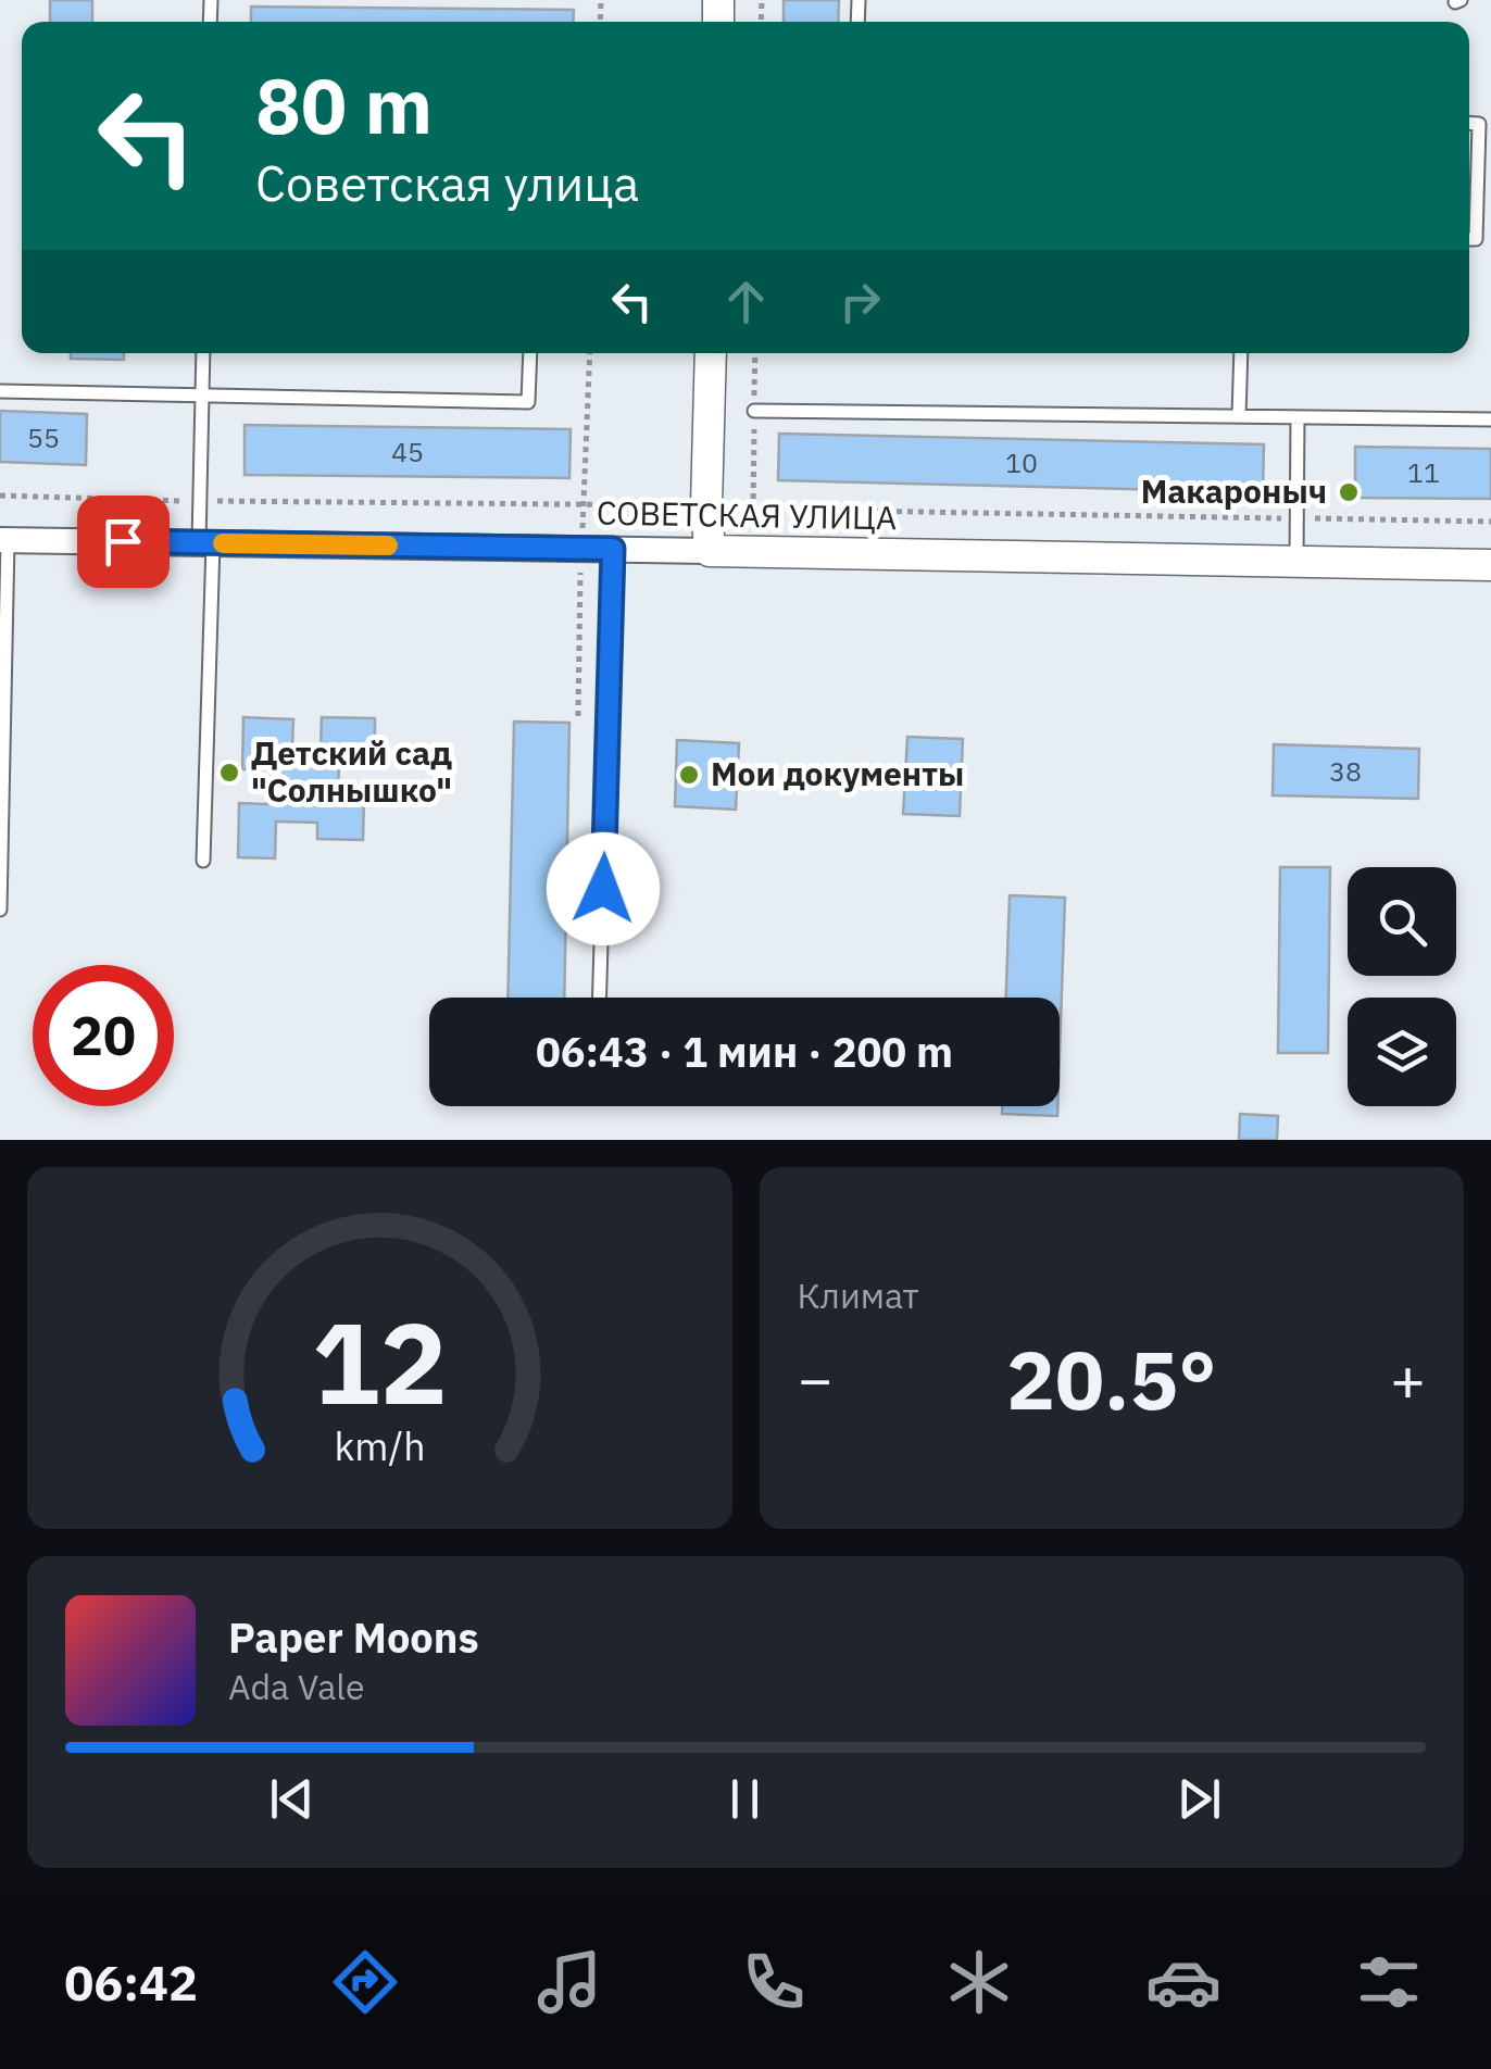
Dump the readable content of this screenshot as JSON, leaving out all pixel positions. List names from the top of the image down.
{
  "streets": {
    "street": ["СОВЕТСКАЯ УЛИЦА"]
  },
  "places": ["Макароныч", "Детский сад \"Солнышко\"", "Мои документы"],
  "house_numbers": [
    "55",
    "45",
    "10",
    "11",
    "38"
  ],
  "page": {
    "turn": ["80 m", "Советская улица"],
    "limit": "20",
    "trip": "06:43 · 1 мин · 200 m",
    "tile": "Климат",
    "heat": ["−", "20.5°", "+"],
    "song": ["Paper Moons", "Ada Vale"],
    "tabs": "06:42",
    "gauge": ["12", "km/h"]
  }
}
